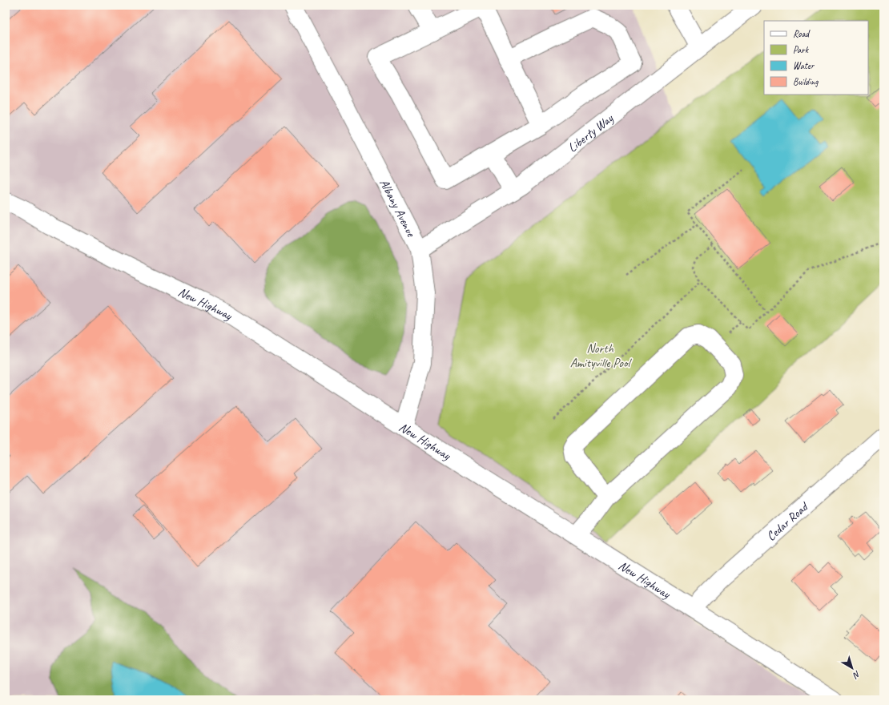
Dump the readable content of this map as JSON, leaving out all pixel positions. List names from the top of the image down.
{
  "streets": {
    "street": [
      "Liberty Way",
      "Albany Avenue",
      "New Highway",
      "Cedar Road"
    ]
  },
  "crossings": [
    ["Liberty Way", "Albany Avenue"],
    ["Albany Avenue", "New Highway"],
    ["New Highway", "Cedar Road"]
  ],
  "parks": ["North Amityville Pool"],
  "legend": [
    "Road",
    "Park",
    "Water",
    "Building"
  ],
  "north": "bottom right"
}
